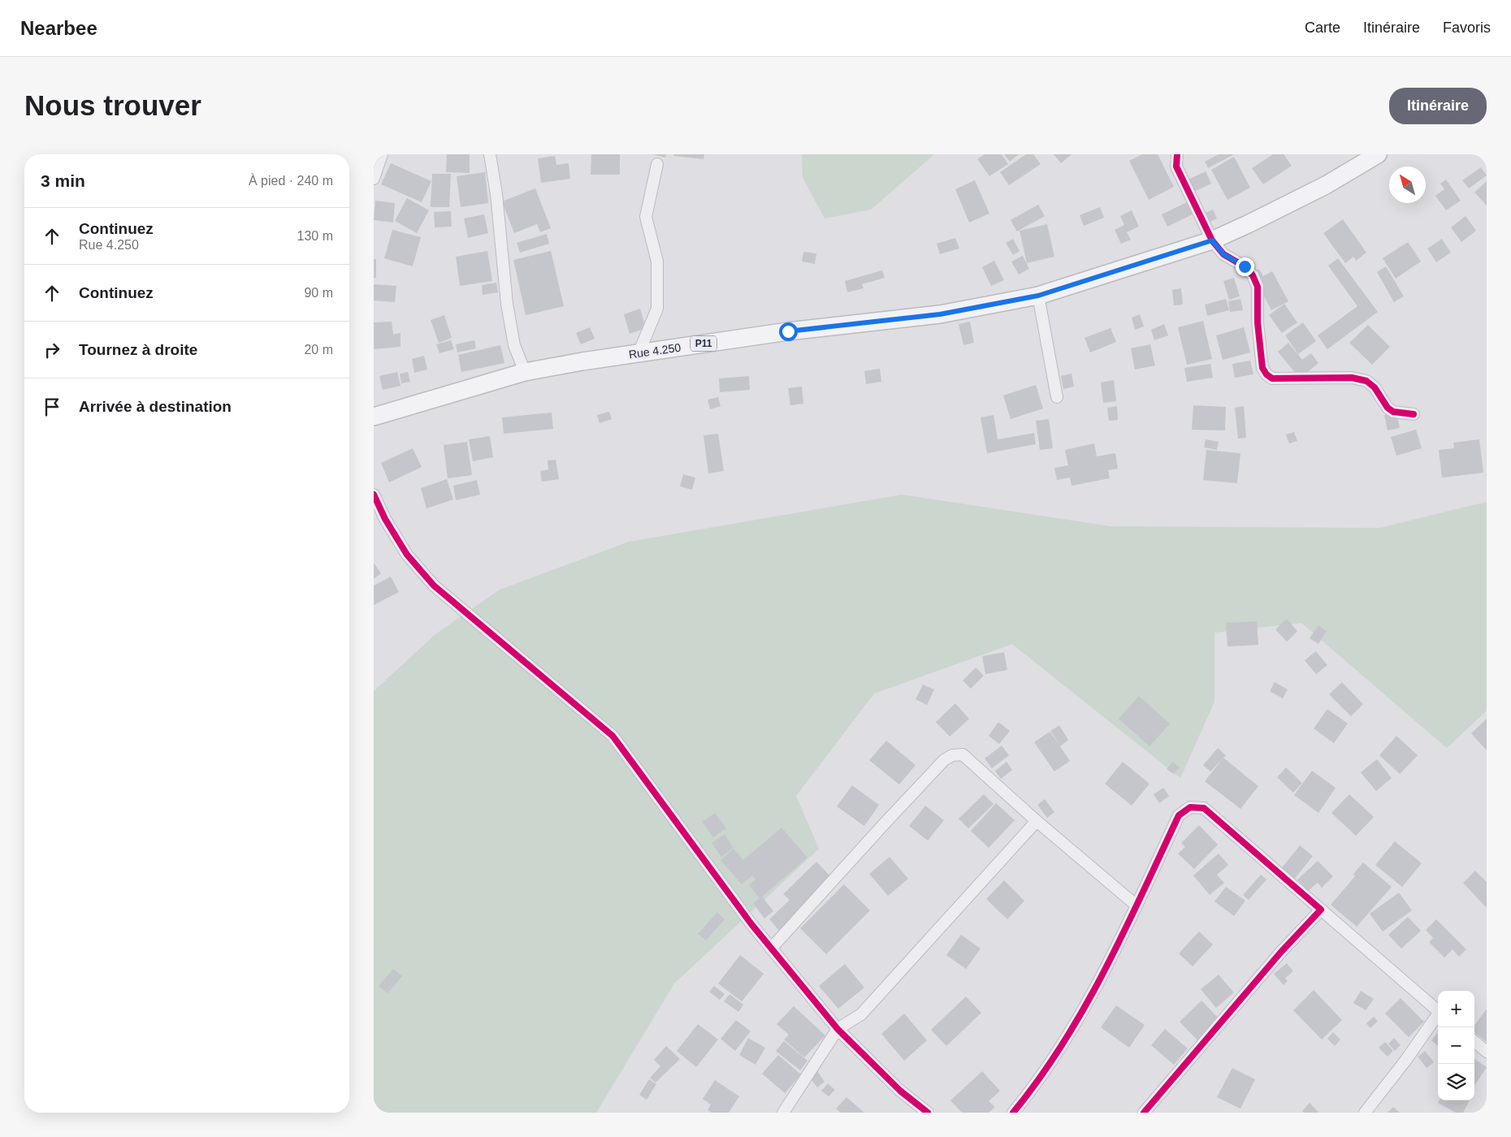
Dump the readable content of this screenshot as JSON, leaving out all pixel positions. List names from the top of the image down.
{
  "streets": {
    "main road": ["P11", "Rue 4.250"]
  },
  "crossings": [
    ["P11", "Rue 4.250"]
  ],
  "north": "top left",
  "page": {
    "header": "Nearbee",
    "nav": ["Carte", "Itinéraire", "Favoris"],
    "buttons": "Itinéraire",
    "title": "Nous trouver",
    "heading": ["3 min", "À pied · 240 m"],
    "list": [
      ["Continuez", "Rue 4.250", "130 m"],
      ["Continuez", "90 m"],
      ["Tournez à droite", "20 m"],
      "Arrivée à destination"
    ],
    "map_buttons": ["+", "−"]
  }
}
